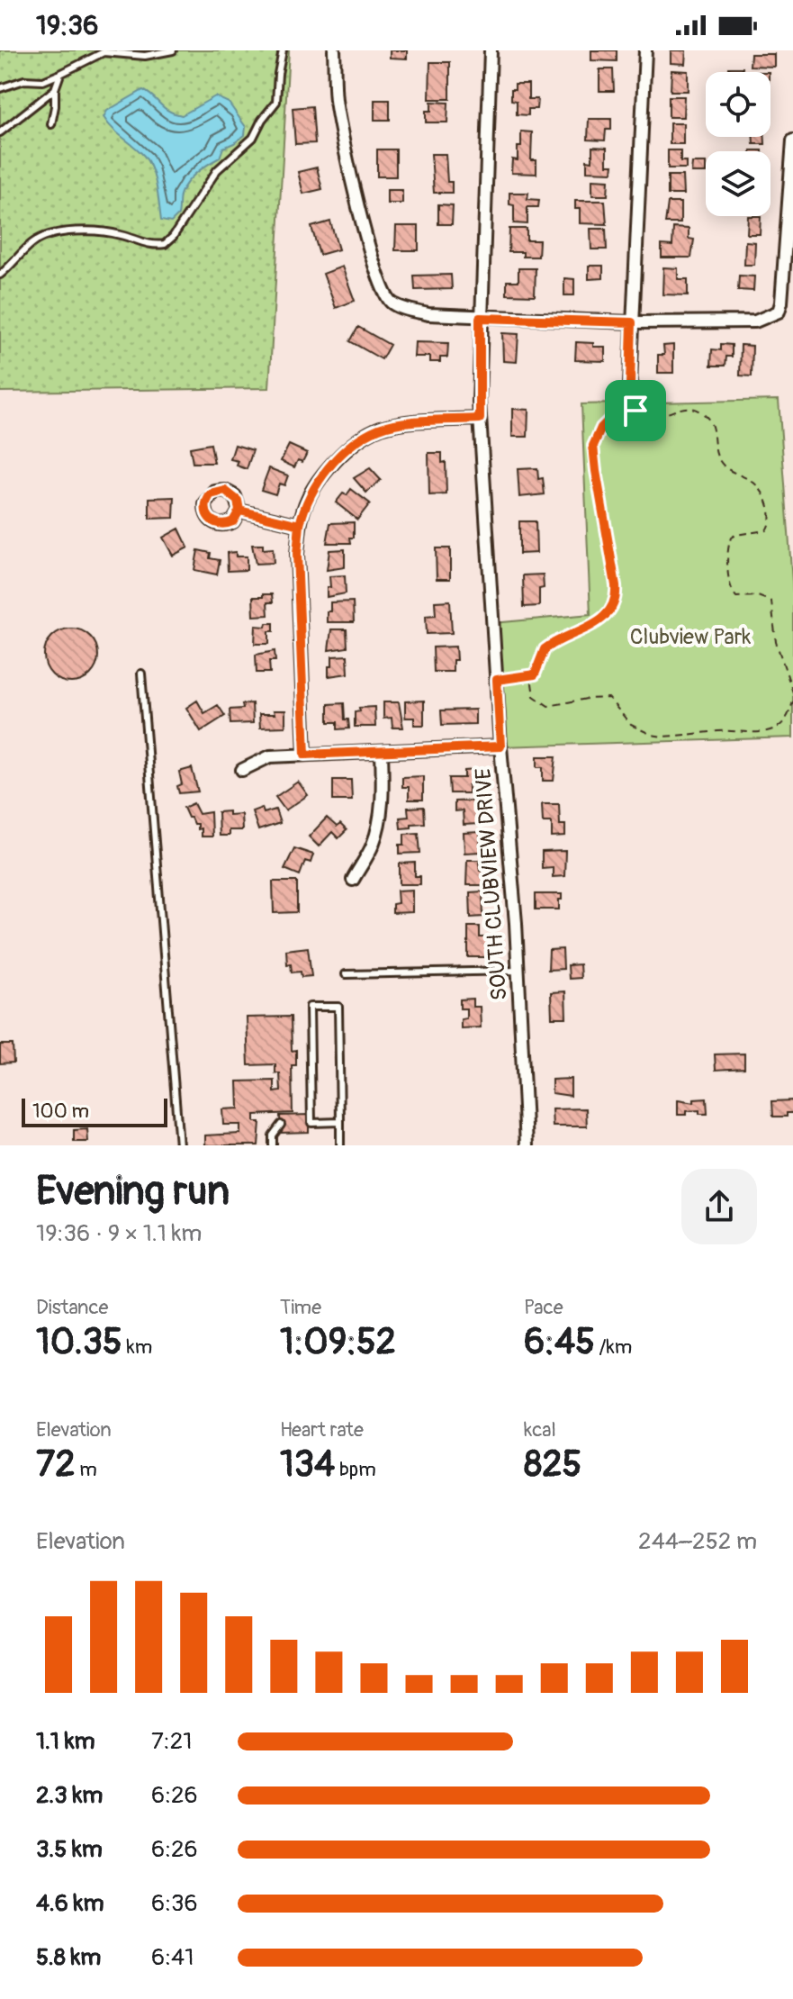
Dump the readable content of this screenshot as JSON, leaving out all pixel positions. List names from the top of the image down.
{
  "streets": {
    "street": ["SOUTH CLUBVIEW DRIVE"]
  },
  "parks": ["Clubview Park"],
  "scale_bar": "100 m",
  "page": {
    "status": "19:36",
    "scale": "100 m",
    "heading": ["Evening run", "19:36 · 9 × 1.1 km"],
    "stats": [
      ["Distance", "10.35 km"],
      ["Time", "1:09:52"],
      ["Pace", "6:45 /km"],
      ["Elevation", "72 m"],
      ["Heart rate", "134 bpm"],
      ["kcal", "825"]
    ],
    "chart": ["Elevation", "244–252 m"],
    "list": [
      {
        "name": "1.1 km",
        "note": "7:21"
      },
      {
        "name": "2.3 km",
        "note": "6:26"
      },
      {
        "name": "3.5 km",
        "note": "6:26"
      },
      {
        "name": "4.6 km",
        "note": "6:36"
      },
      {
        "name": "5.8 km",
        "note": "6:41"
      }
    ]
  }
}
